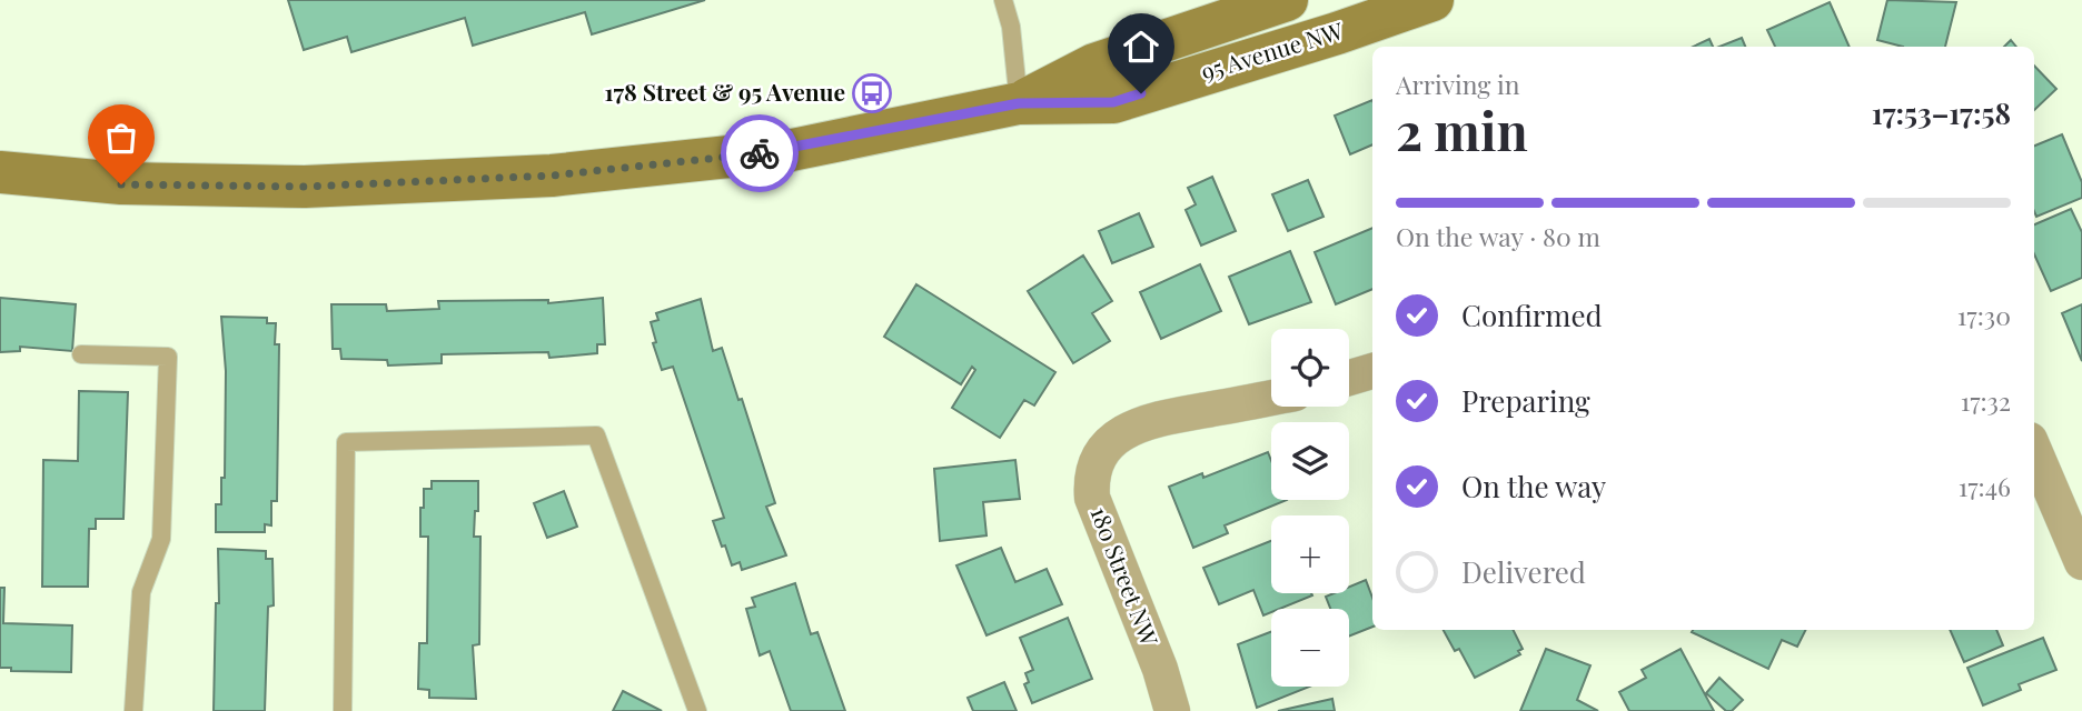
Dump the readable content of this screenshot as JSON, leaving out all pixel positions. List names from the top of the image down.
{
  "streets": {
    "street": ["95 Avenue NW", "180 Street NW"]
  },
  "places": {
    "bus stop": ["178 Street & 95 Avenue"]
  },
  "page": {
    "heading": ["2 min", "Arriving in", "17:53–17:58"],
    "bar": "On the way · 80 m",
    "list": [
      ["Confirmed", "17:30"],
      ["Preparing", "17:32"],
      ["On the way", "17:46"],
      "Delivered"
    ],
    "map_buttons": ["+", "−"]
  }
}
